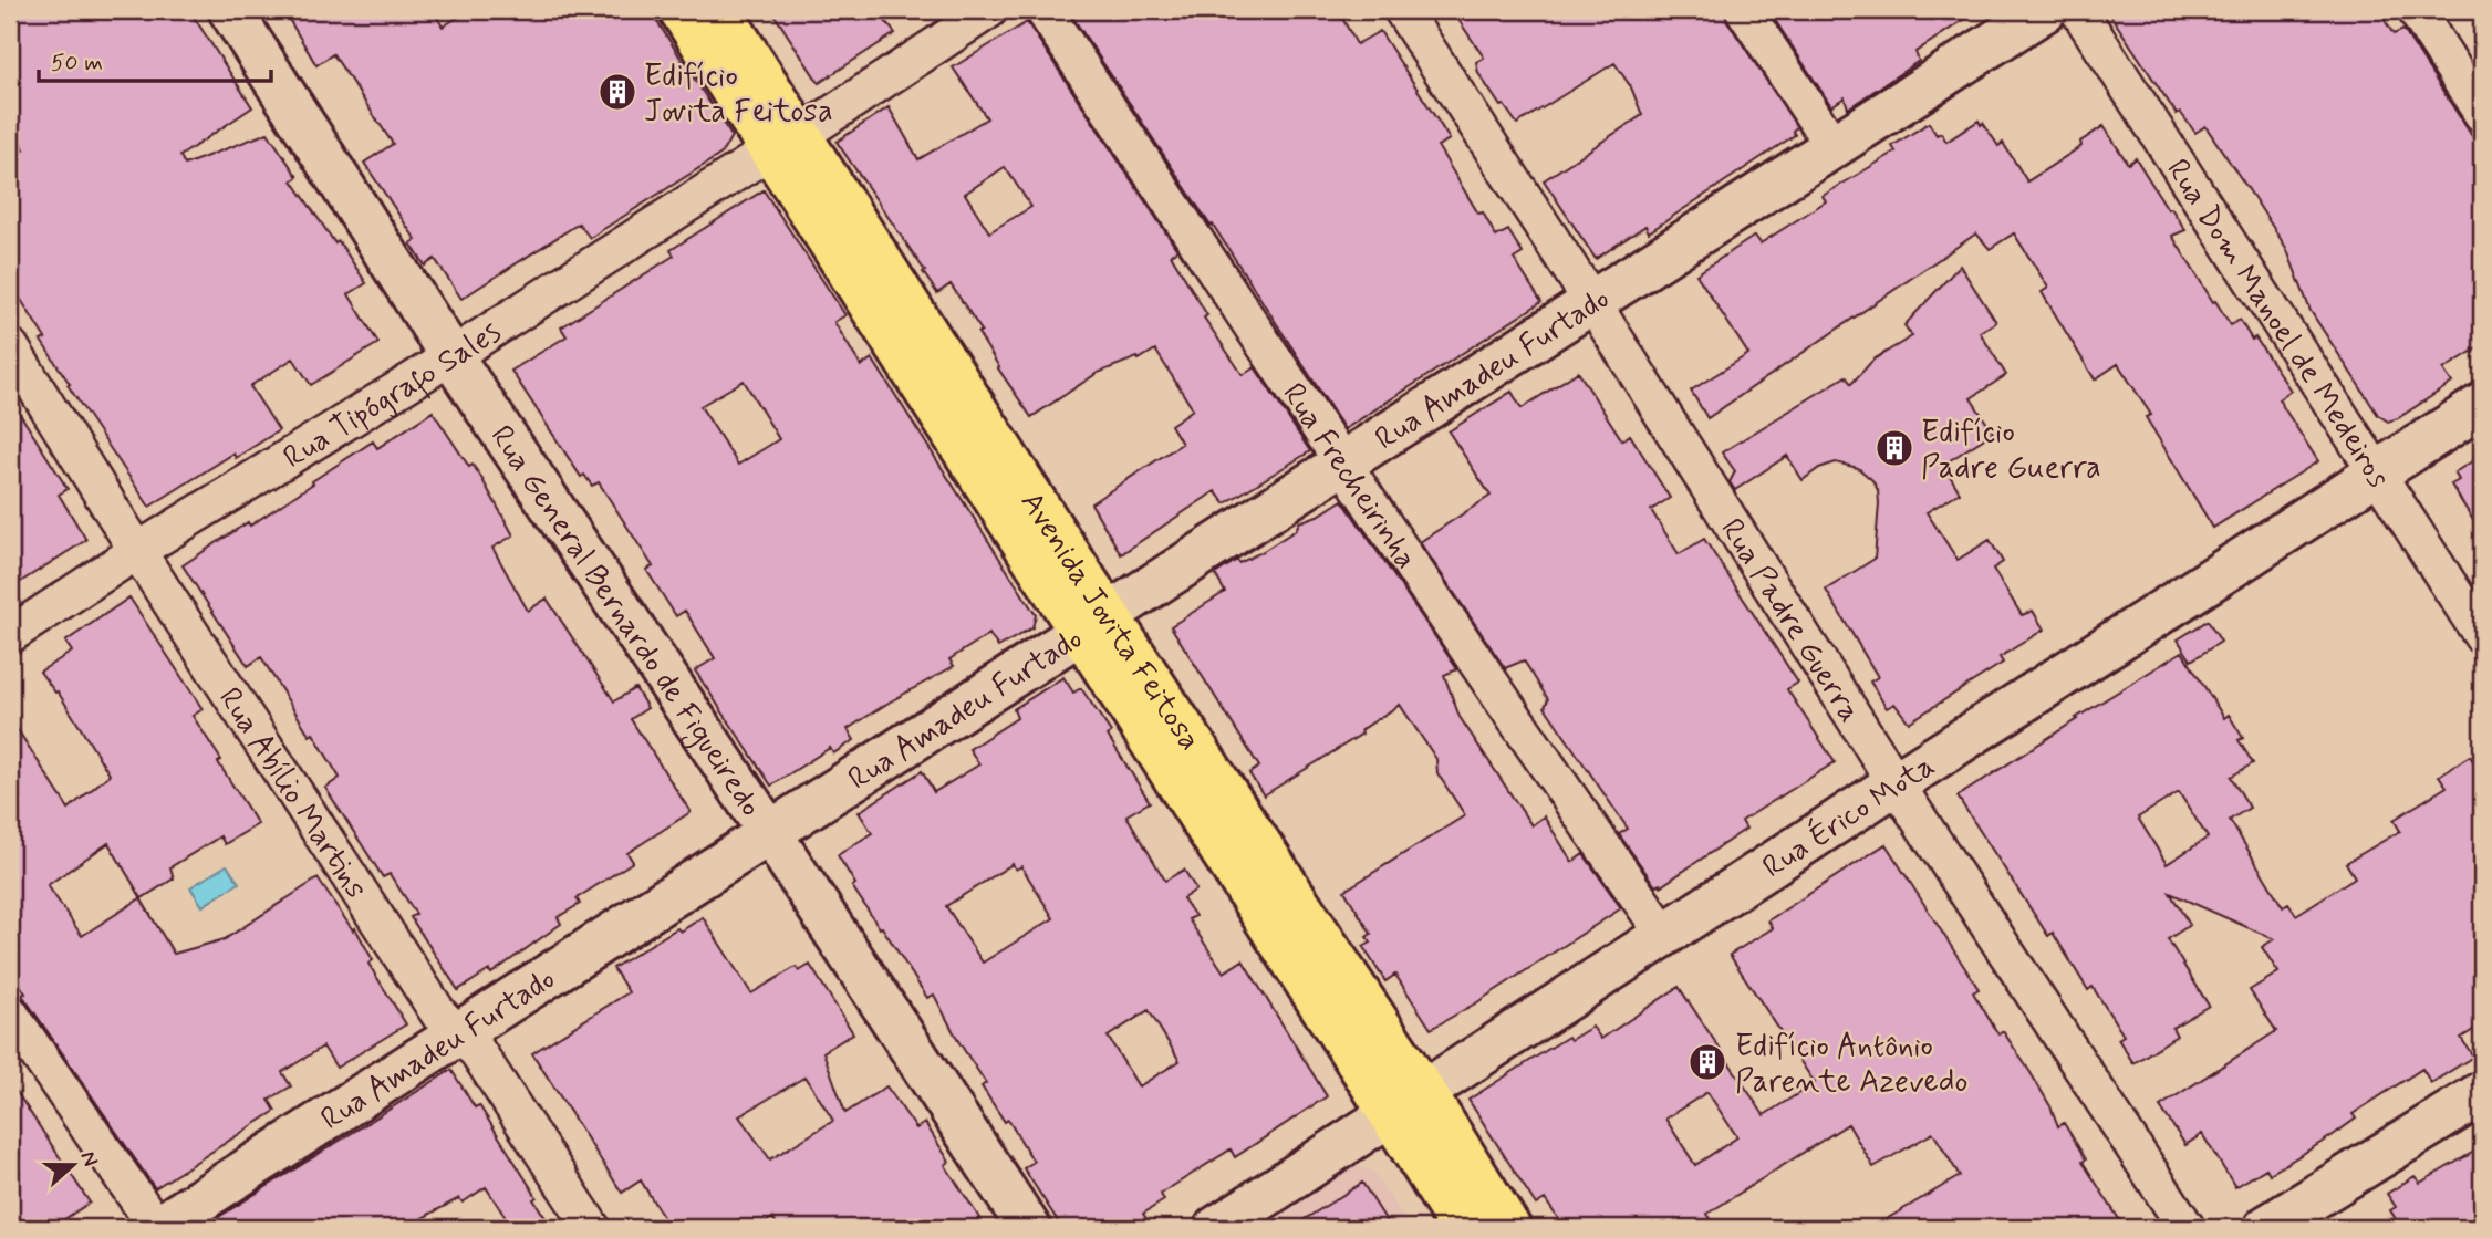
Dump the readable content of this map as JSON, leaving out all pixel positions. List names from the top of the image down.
{
  "streets": {
    "main road": ["Avenida Jovita Feitosa"],
    "street": [
      "Rua Dom Manoel de Medeiros",
      "Rua Amadeu Furtado",
      "Rua Tipógrafo Sales",
      "Rua Frecheirinha",
      "Rua Padre Guerra",
      "Rua General Bernardo de Figueiredo",
      "Rua Abílio Martins",
      "Rua Érico Mota"
    ]
  },
  "crossings": [
    ["Rua Dom Manoel de Medeiros", "Rua Érico Mota"],
    ["Rua Amadeu Furtado", "Rua Frecheirinha"],
    ["Rua Amadeu Furtado", "Rua Padre Guerra"],
    ["Rua Amadeu Furtado", "Rua General Bernardo de Figueiredo"],
    ["Rua Amadeu Furtado", "Avenida Jovita Feitosa"],
    ["Rua Amadeu Furtado", "Rua Abílio Martins"],
    ["Rua Tipógrafo Sales", "Rua General Bernardo de Figueiredo"],
    ["Rua Tipógrafo Sales", "Avenida Jovita Feitosa"],
    ["Rua Tipógrafo Sales", "Rua Abílio Martins"],
    ["Rua Frecheirinha", "Rua Érico Mota"],
    ["Rua Padre Guerra", "Rua Érico Mota"],
    ["Avenida Jovita Feitosa", "Rua Érico Mota"]
  ],
  "places": {
    "building": ["Edifício Jovita Feitosa", "Edifício Padre Guerra", "Edifício Antônio Parente Azevedo"]
  },
  "scale_bar": "50 m",
  "north": "right"
}
